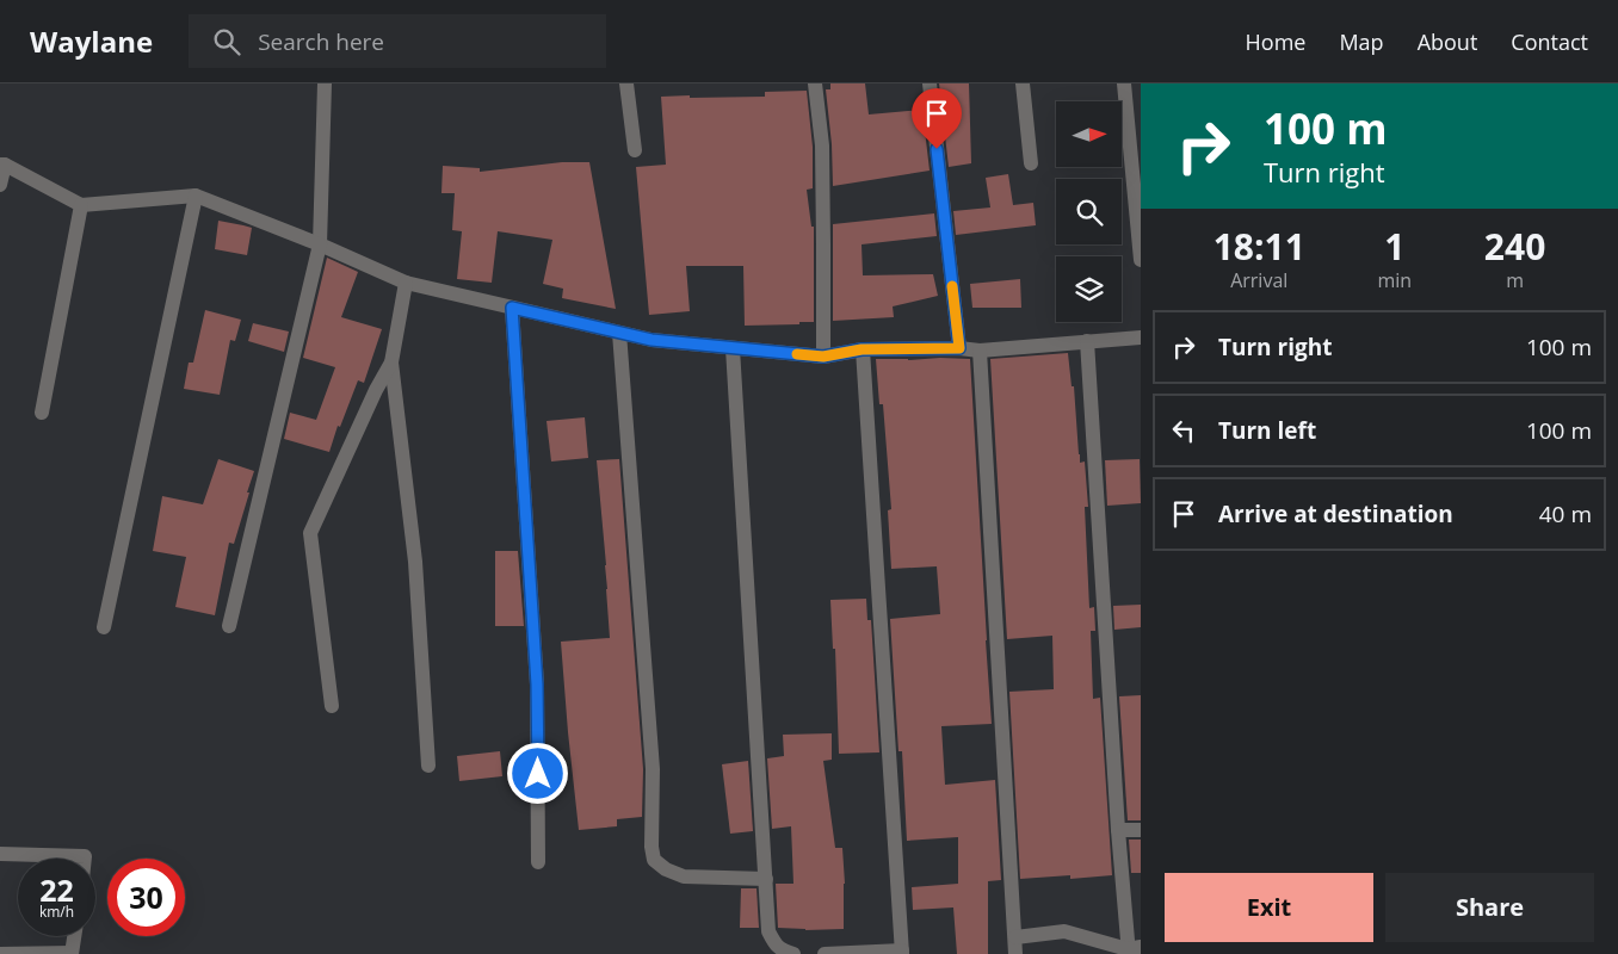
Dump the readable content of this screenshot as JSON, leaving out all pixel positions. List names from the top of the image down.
{
  "north": "right",
  "page": {
    "header": "Waylane",
    "search": "Search here",
    "nav": [
      "Home",
      "Map",
      "About",
      "Contact"
    ],
    "turn": ["100 m", "Turn right"],
    "eta": [
      "18:11",
      "Arrival",
      "1",
      "min",
      "240",
      "m"
    ],
    "list": [
      {
        "name": "Turn right",
        "value": "100 m"
      },
      {
        "name": "Turn left",
        "value": "100 m"
      },
      {
        "name": "Arrive at destination",
        "value": "40 m"
      }
    ],
    "speed": "22 km/h",
    "limit": "30",
    "buttons": ["Exit", "Share"]
  }
}
